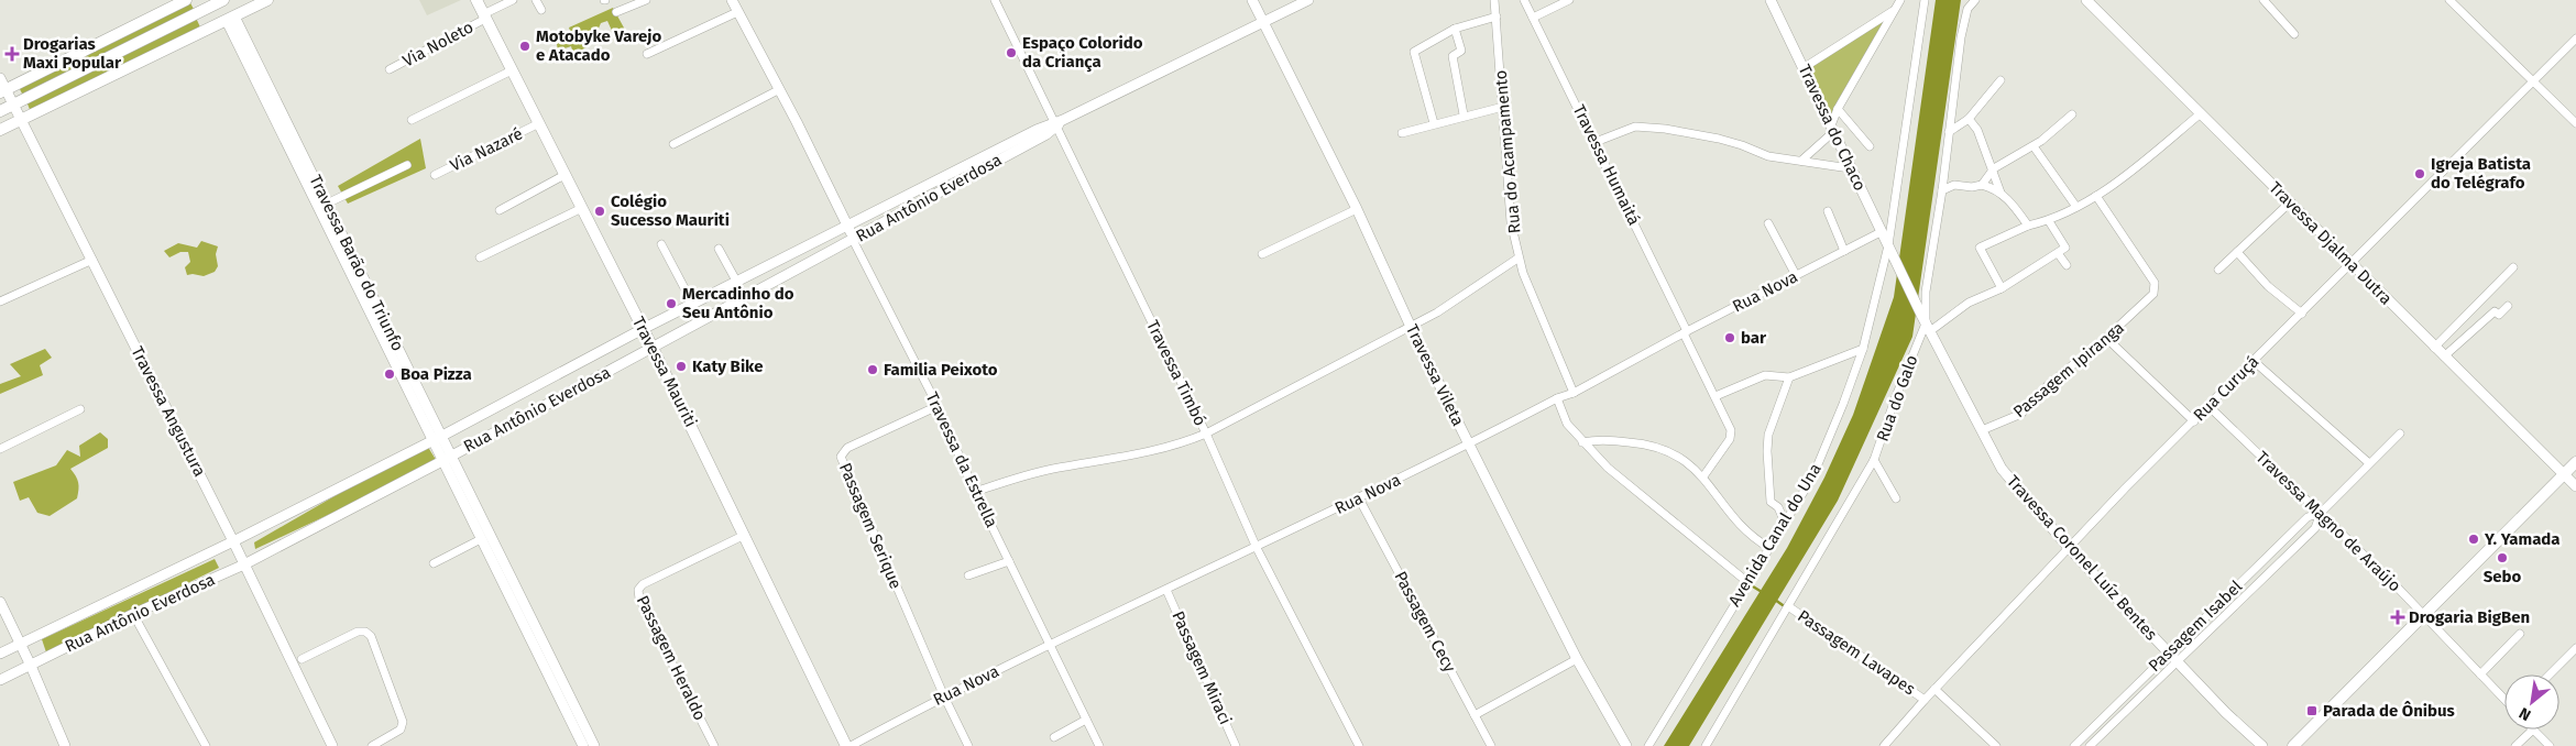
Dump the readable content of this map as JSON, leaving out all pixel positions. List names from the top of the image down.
{
  "streets": {
    "main road": ["Travessa Mauriti"],
    "street": [
      "Via Noleto",
      "Travessa do Chaco",
      "Via Nazaré",
      "Rua do Acampamento",
      "Travessa Humaitá",
      "Rua Antônio Everdosa",
      "Travessa Djalma Dutra",
      "Travessa Barão do Triunfo",
      "Rua Nova",
      "Passagem Ipiranga",
      "Travessa Timbó",
      "Travessa Vileta",
      "Rua Curuçá",
      "Rua do Galo",
      "Travessa Angustura",
      "Travessa da Estrella",
      "Travessa Magno de Araújo",
      "Passagem Serique",
      "Avenida Canal do Una",
      "Travessa Coronel Luíz Bentes",
      "Passagem Cecy",
      "Passagem Isabel",
      "Passagem Lavapes",
      "Passagem Heraldo",
      "Passagem Miraci"
    ]
  },
  "crossings": [
    ["Via Noleto", "Travessa Mauriti"],
    ["Travessa do Chaco", "Rua Nova"],
    ["Travessa do Chaco", "Avenida Canal do Una"],
    ["Travessa do Chaco", "Travessa Coronel Luíz Bentes"],
    ["Via Nazaré", "Travessa Mauriti"],
    ["Rua do Acampamento", "Rua Nova"],
    ["Travessa Humaitá", "Rua Nova"],
    ["Rua Antônio Everdosa", "Travessa Barão do Triunfo"],
    ["Rua Antônio Everdosa", "Travessa Mauriti"],
    ["Rua Antônio Everdosa", "Travessa Timbó"],
    ["Rua Antônio Everdosa", "Travessa Vileta"],
    ["Rua Antônio Everdosa", "Travessa Angustura"],
    ["Rua Antônio Everdosa", "Travessa da Estrella"],
    ["Travessa Djalma Dutra", "Rua Curuçá"],
    ["Rua Nova", "Travessa Timbó"],
    ["Rua Nova", "Travessa Vileta"],
    ["Rua Nova", "Travessa da Estrella"],
    ["Rua Nova", "Passagem Serique"],
    ["Rua Nova", "Passagem Cecy"],
    ["Rua Nova", "Passagem Miraci"],
    ["Passagem Ipiranga", "Travessa Coronel Luíz Bentes"],
    ["Travessa Mauriti", "Passagem Heraldo"],
    ["Rua Curuçá", "Travessa Magno de Araújo"],
    ["Rua Curuçá", "Travessa Coronel Luíz Bentes"],
    ["Rua Curuçá", "Passagem Lavapes"],
    ["Rua do Galo", "Travessa Coronel Luíz Bentes"],
    ["Rua do Galo", "Passagem Lavapes"],
    ["Travessa da Estrella", "Passagem Serique"],
    ["Travessa Magno de Araújo", "Passagem Isabel"],
    ["Travessa Coronel Luíz Bentes", "Passagem Isabel"]
  ],
  "places": {
    "other": [
      "Motobyke Varejo e Atacado",
      "Espaço Colorido da Criança",
      "Igreja Batista do Telégrafo",
      "Colégio Sucesso Mauriti",
      "Mercadinho do Seu Antônio",
      "bar",
      "Katy Bike",
      "Familia Peixoto",
      "Boa Pizza",
      "Y. Yamada",
      "Sebo"
    ],
    "health": ["Drogarias Maxi Popular", "Drogaria BigBen"],
    "transit": ["Parada de Ônibus"]
  },
  "north": "bottom left"
}
